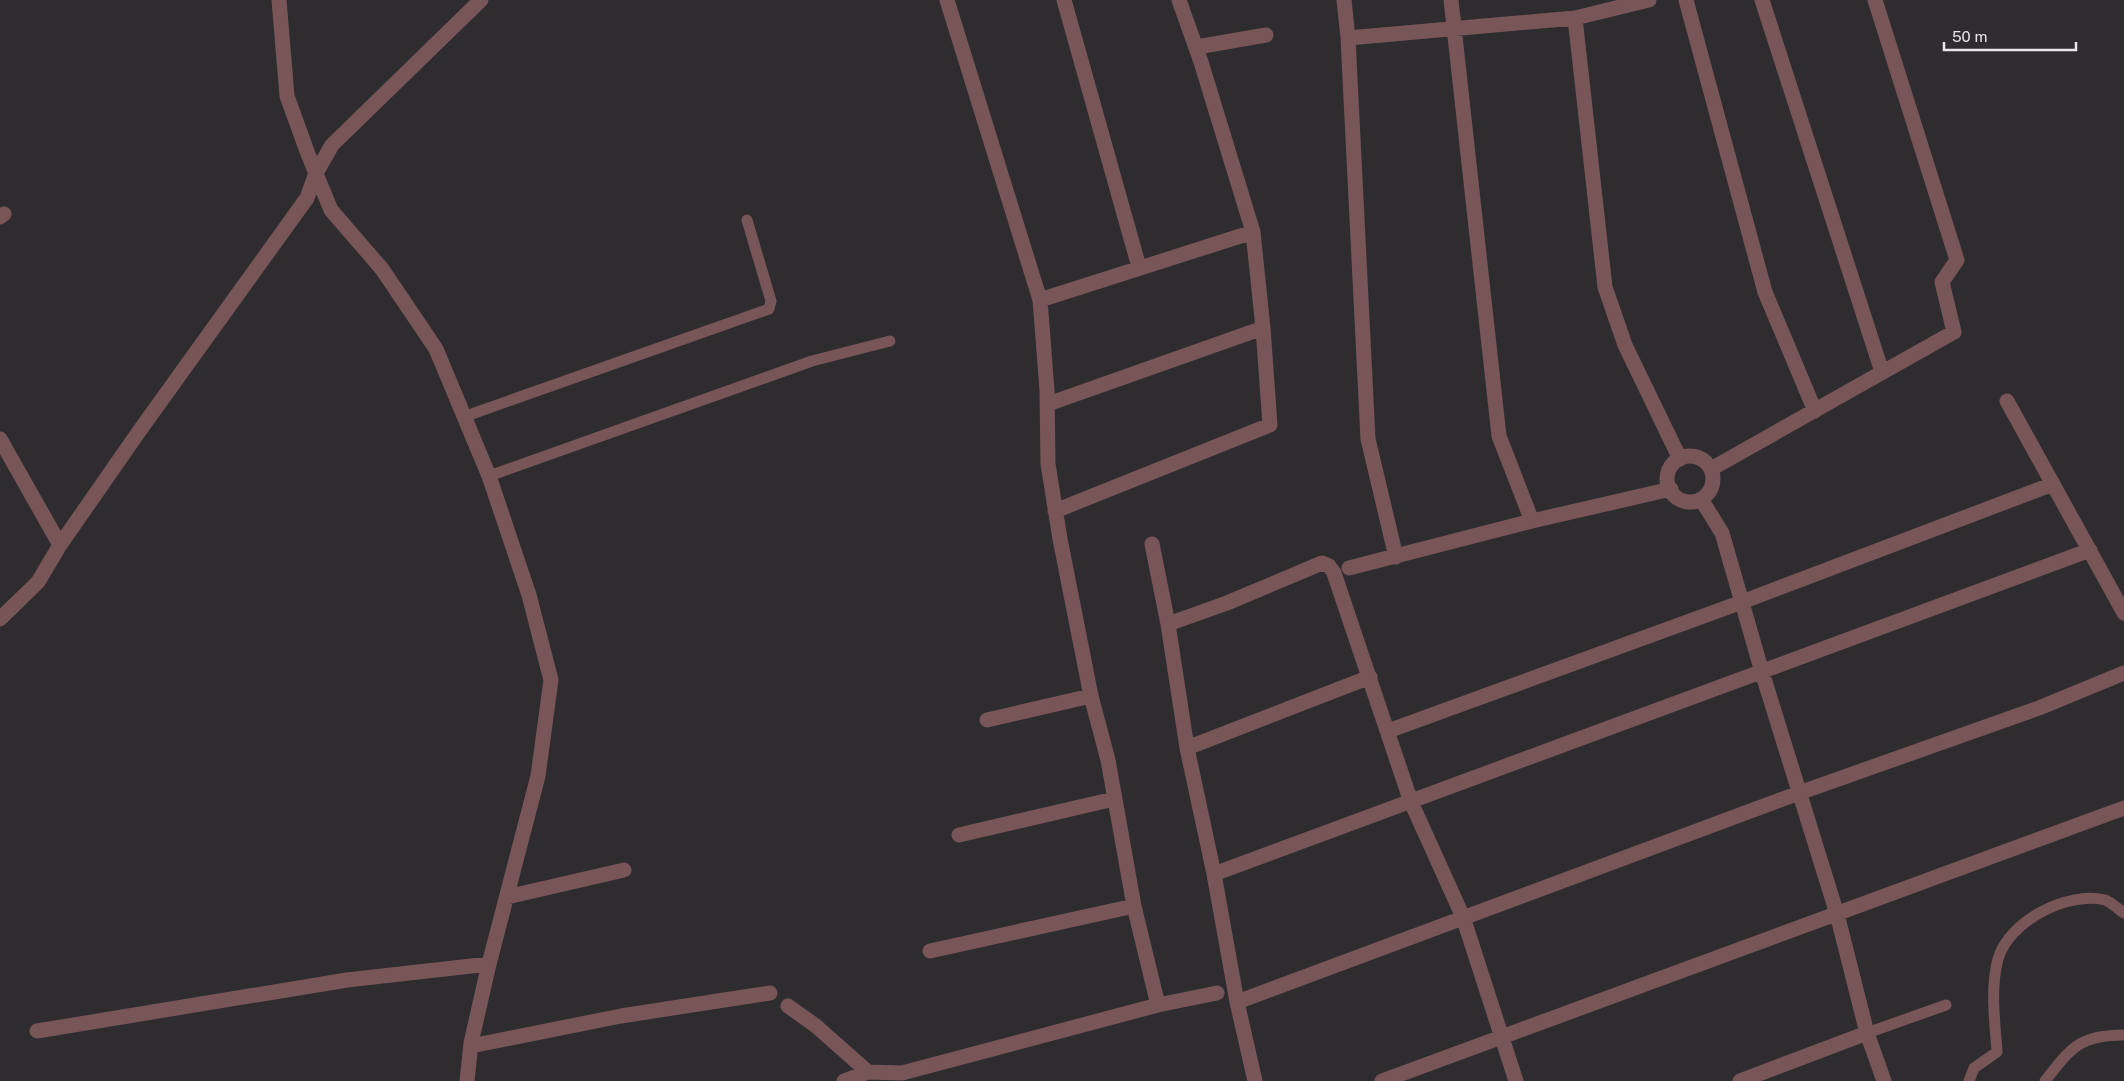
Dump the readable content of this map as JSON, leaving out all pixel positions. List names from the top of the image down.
{
  "scale_bar": "50 m"
}
